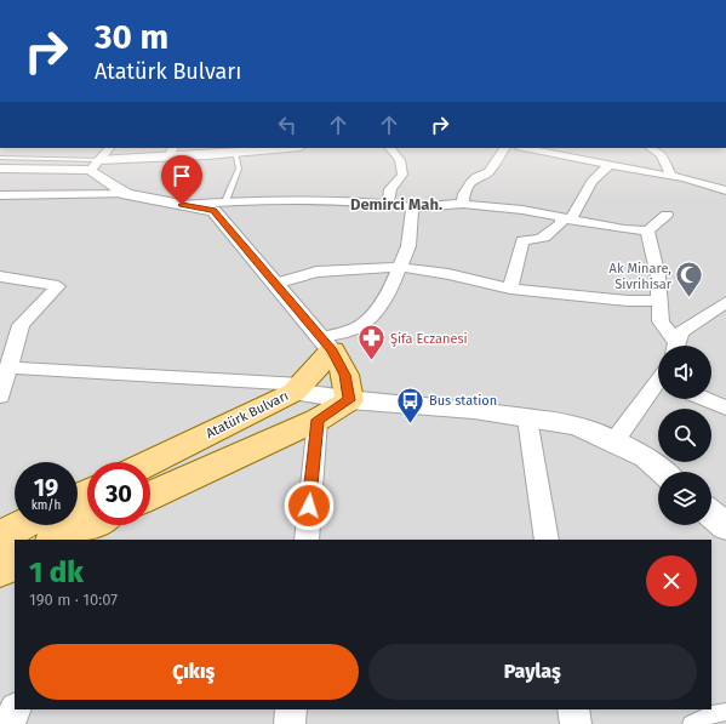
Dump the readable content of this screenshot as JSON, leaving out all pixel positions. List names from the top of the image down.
{
  "streets": {
    "main road": ["Atatürk Bulvarı"]
  },
  "districts": ["Demirci Mah."],
  "places": {
    "mosque": ["Ak Minare, Sivrihisar"],
    "pharmacy": ["Şifa Eczanesi"],
    "bus stop": ["Bus station"]
  },
  "page": {
    "turn": ["30 m", "Atatürk Bulvarı"],
    "speed": "19 km/h",
    "limit": "30",
    "heading": ["1 dk", "190 m · 10:07"],
    "buttons": ["Çıkış", "Paylaş"]
  }
}
